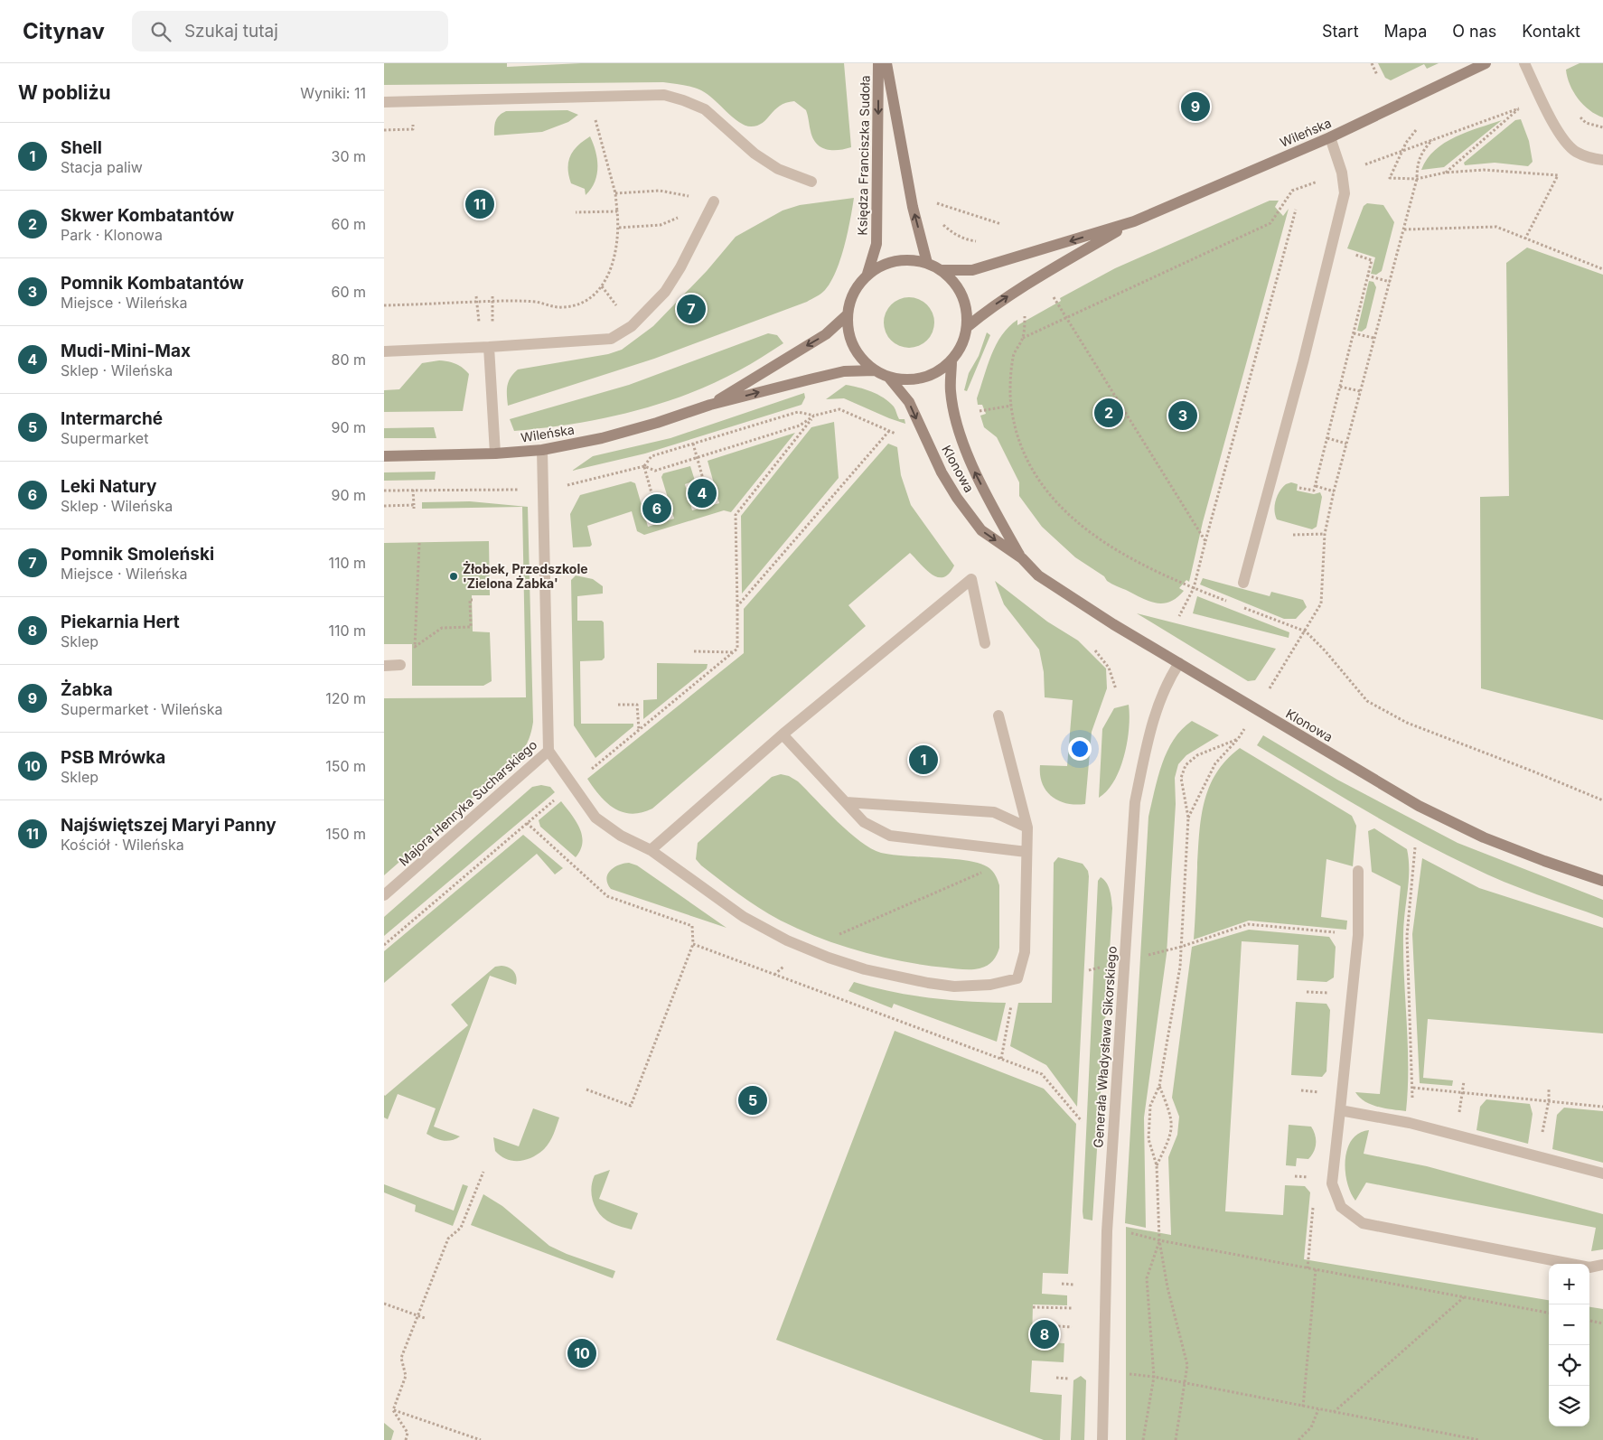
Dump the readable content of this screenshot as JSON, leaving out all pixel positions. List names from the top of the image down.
{
  "streets": {
    "street": [
      "Wileńska",
      "Księdza Franciszka Sudoła",
      "Klonowa",
      "Majora Henryka Sucharskiego",
      "Generała Władysława Sikorskiego"
    ]
  },
  "crossings": [
    ["Wileńska", "Księdza Franciszka Sudoła"],
    ["Wileńska", "Klonowa"],
    ["Wileńska", "Majora Henryka Sucharskiego"],
    ["Księdza Franciszka Sudoła", "Klonowa"],
    ["Klonowa", "Generała Władysława Sikorskiego"]
  ],
  "places": ["Żłobek, Przedszkole 'Zielona Żabka'"],
  "page": {
    "header": "Citynav",
    "search": "Szukaj tutaj",
    "nav": [
      "Start",
      "Mapa",
      "O nas",
      "Kontakt"
    ],
    "heading": ["W pobliżu", "Wyniki: 11"],
    "pins": [
      "9",
      "11",
      "7",
      "2",
      "3",
      "4",
      "6",
      "1",
      "5",
      "8",
      "10"
    ],
    "list": [
      {
        "mark": "1",
        "name": "Shell",
        "note": "Stacja paliw",
        "value": "30 m"
      },
      {
        "mark": "2",
        "name": "Skwer Kombatantów",
        "note": "Park · Klonowa",
        "value": "60 m"
      },
      {
        "mark": "3",
        "name": "Pomnik Kombatantów",
        "note": "Miejsce · Wileńska",
        "value": "60 m"
      },
      {
        "mark": "4",
        "name": "Mudi-Mini-Max",
        "note": "Sklep · Wileńska",
        "value": "80 m"
      },
      {
        "mark": "5",
        "name": "Intermarché",
        "note": "Supermarket",
        "value": "90 m"
      },
      {
        "mark": "6",
        "name": "Leki Natury",
        "note": "Sklep · Wileńska",
        "value": "90 m"
      },
      {
        "mark": "7",
        "name": "Pomnik Smoleński",
        "note": "Miejsce · Wileńska",
        "value": "110 m"
      },
      {
        "mark": "8",
        "name": "Piekarnia Hert",
        "note": "Sklep",
        "value": "110 m"
      },
      {
        "mark": "9",
        "name": "Żabka",
        "note": "Supermarket · Wileńska",
        "value": "120 m"
      },
      {
        "mark": "10",
        "name": "PSB Mrówka",
        "note": "Sklep",
        "value": "150 m"
      },
      {
        "mark": "11",
        "name": "Najświętszej Maryi Panny",
        "note": "Kościół · Wileńska",
        "value": "150 m"
      }
    ],
    "map_buttons": ["+", "−"]
  }
}
